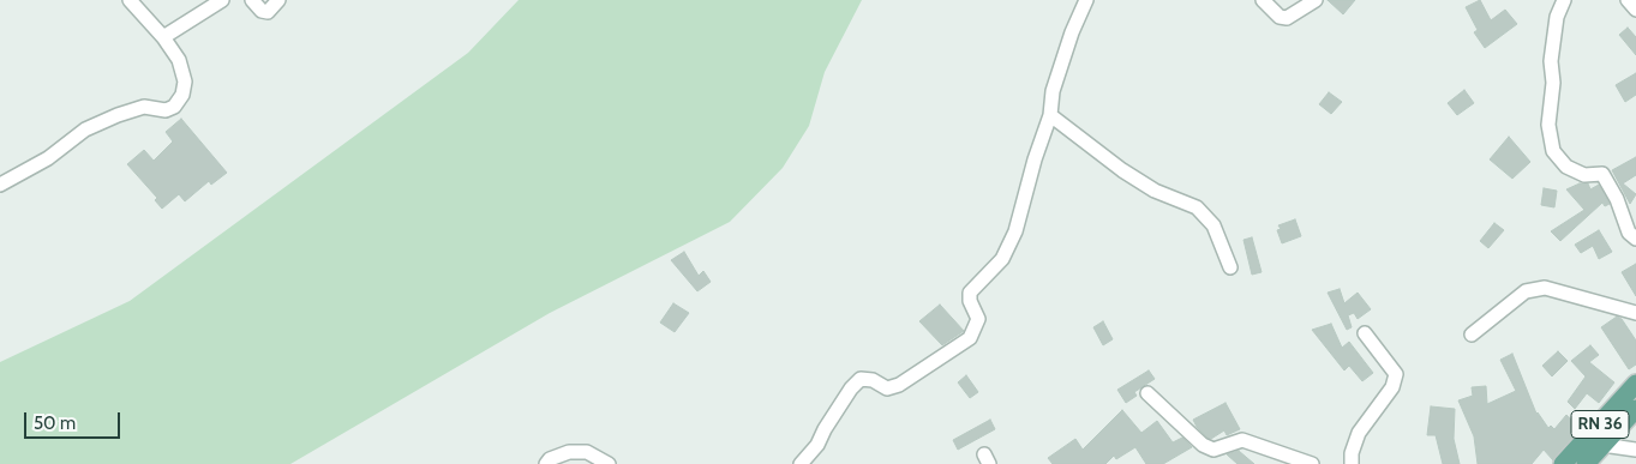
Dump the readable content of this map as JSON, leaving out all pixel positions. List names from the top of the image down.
{
  "streets": {
    "main road": ["RN 36"]
  },
  "scale_bar": "50 m"
}
